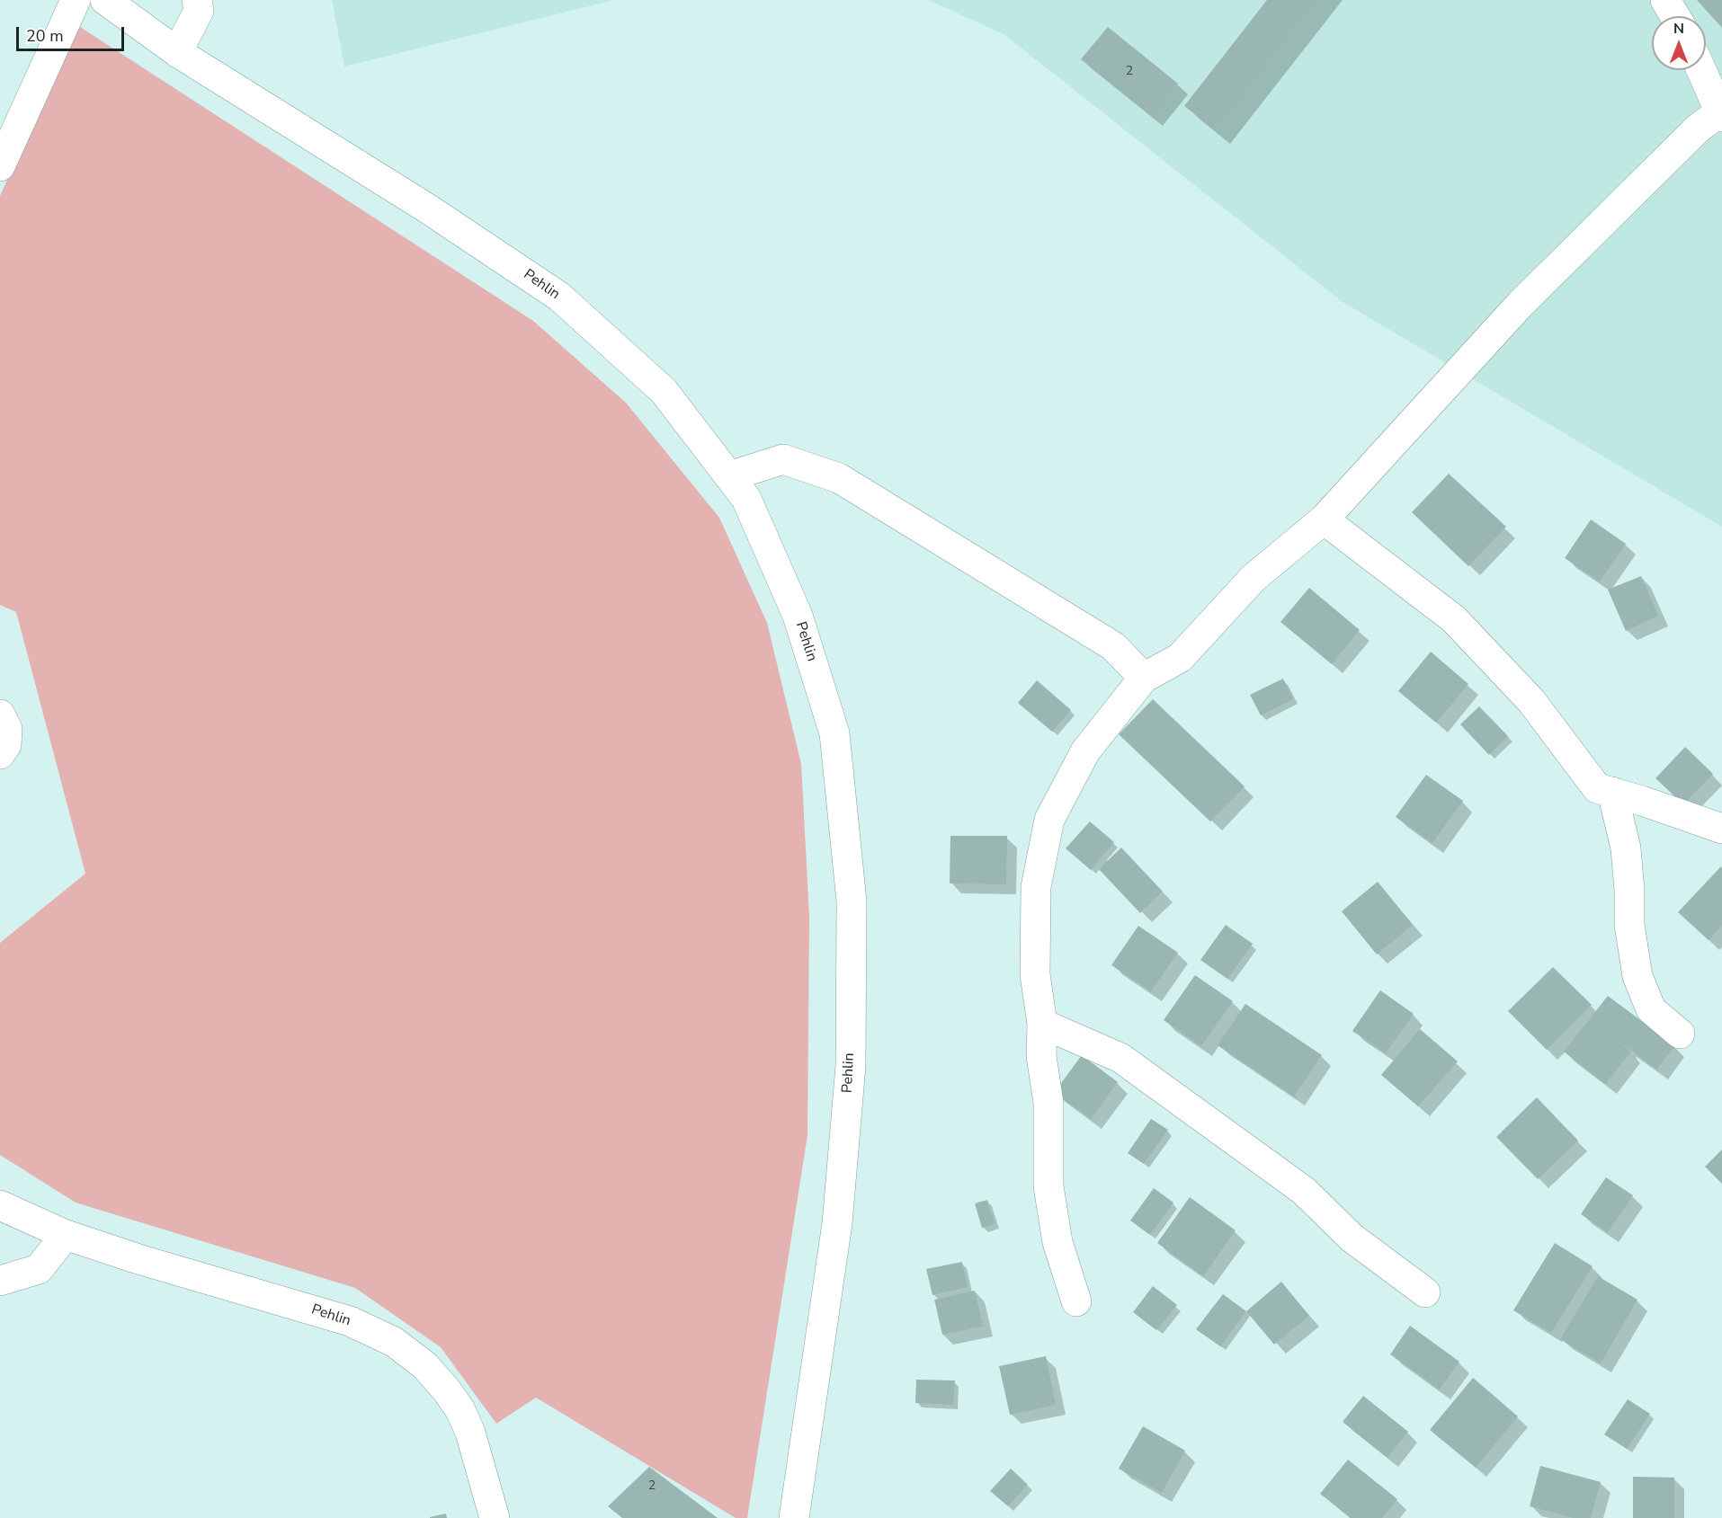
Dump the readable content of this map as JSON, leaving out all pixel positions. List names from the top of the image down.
{
  "streets": {
    "street": ["Pehlin"]
  },
  "house_numbers": ["2", "2"],
  "scale_bar": "20 m",
  "north": "top"
}
